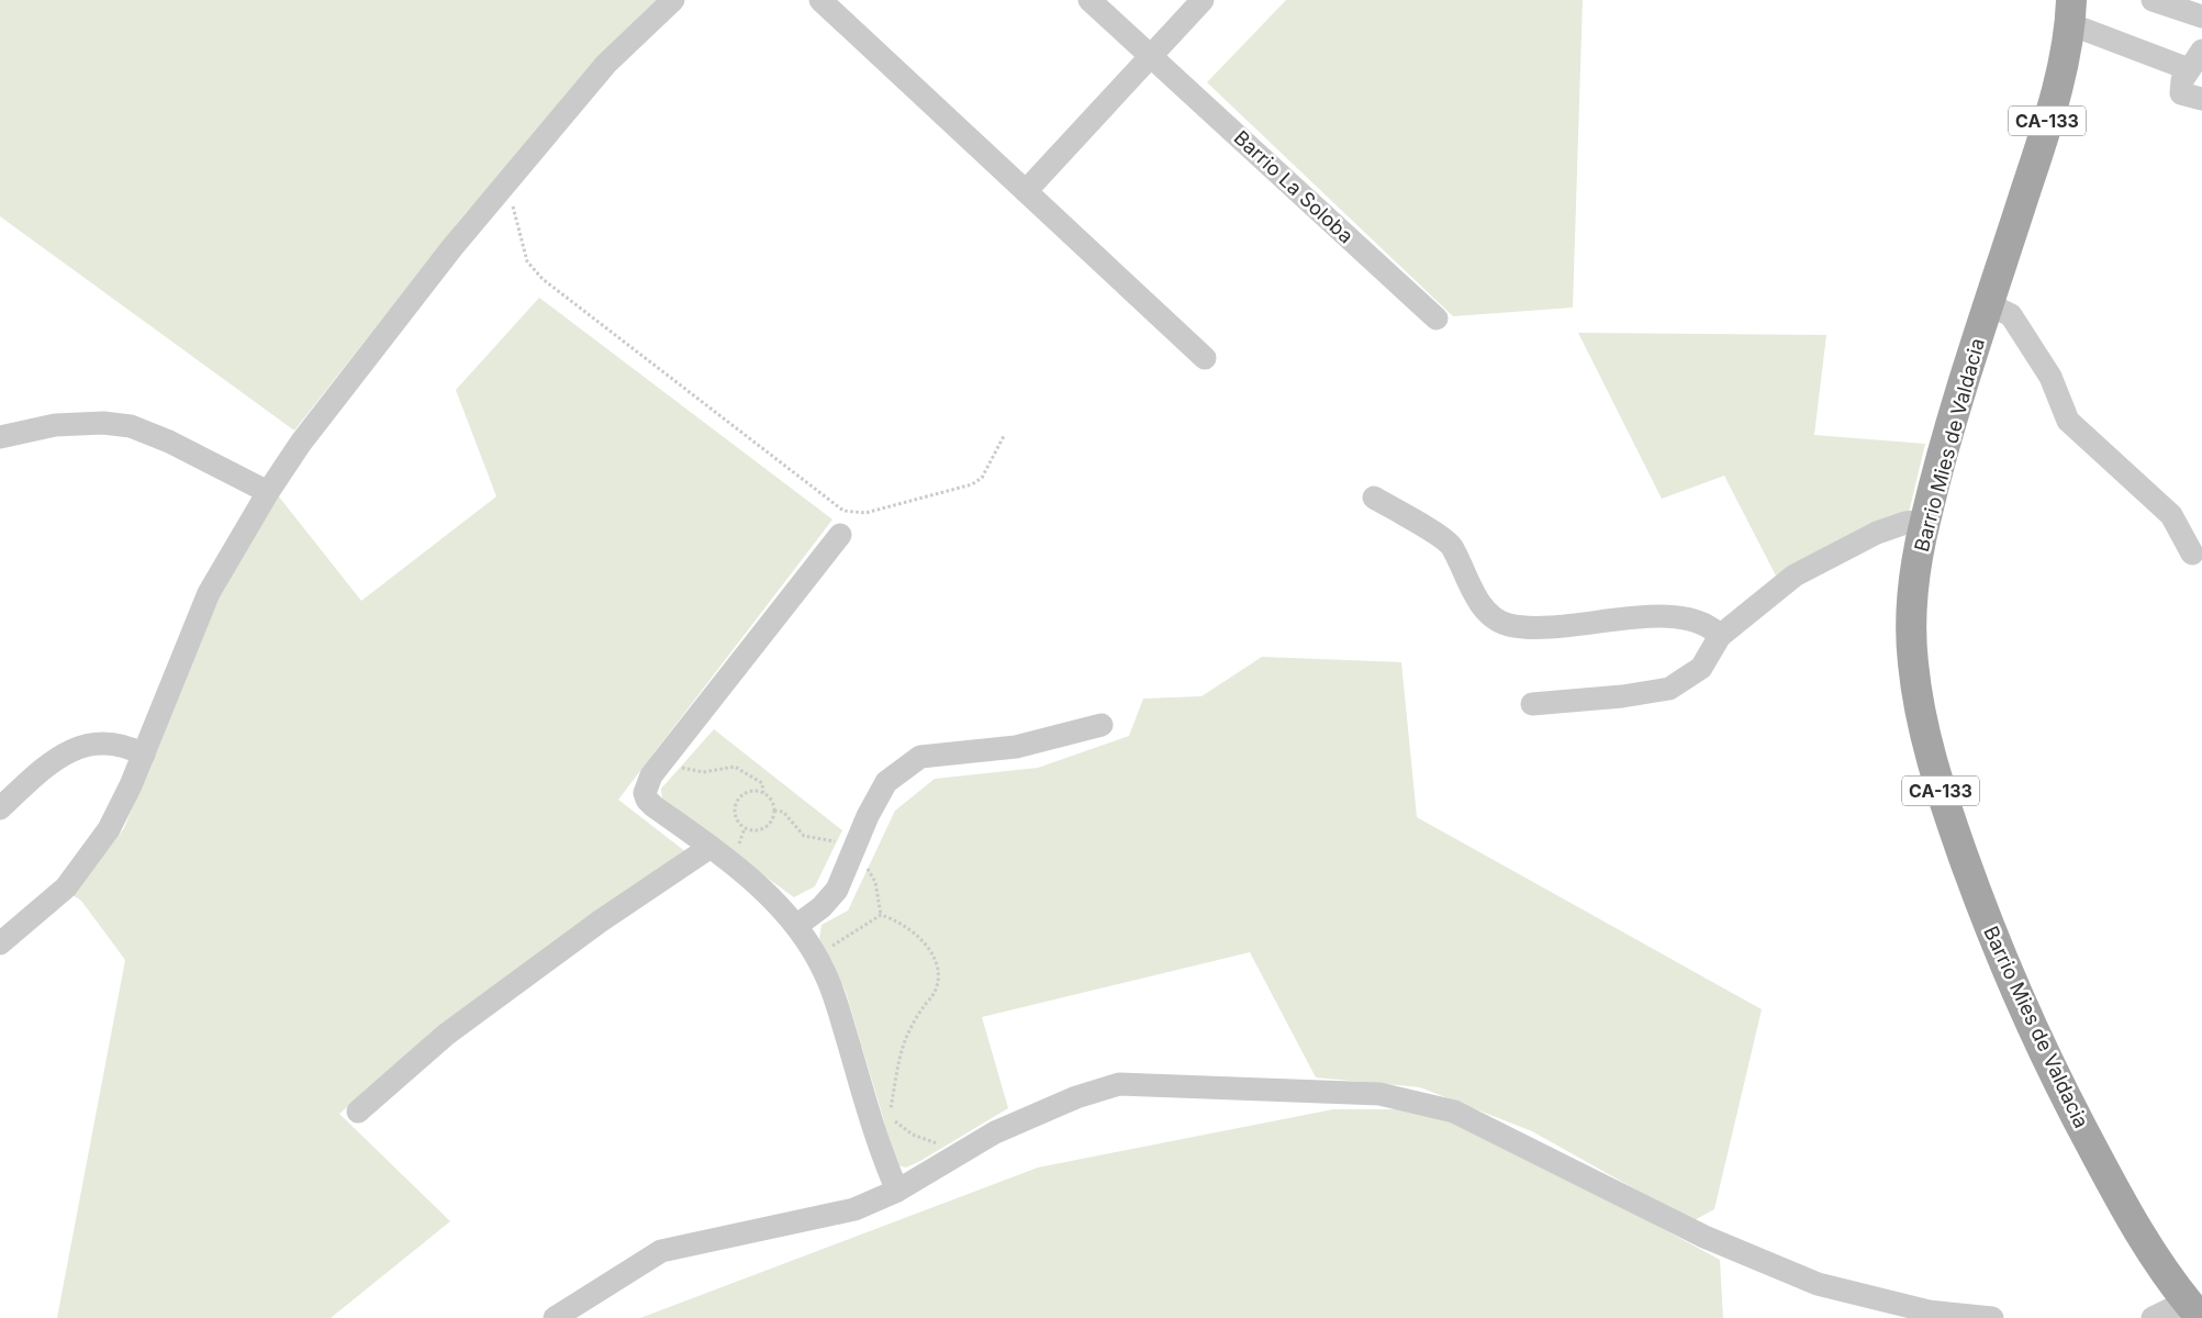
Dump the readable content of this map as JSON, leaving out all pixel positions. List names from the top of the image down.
{
  "streets": {
    "main road": ["CA-133", "Barrio Mies de Valdacia"],
    "street": ["Barrio La Soloba"]
  }
}
